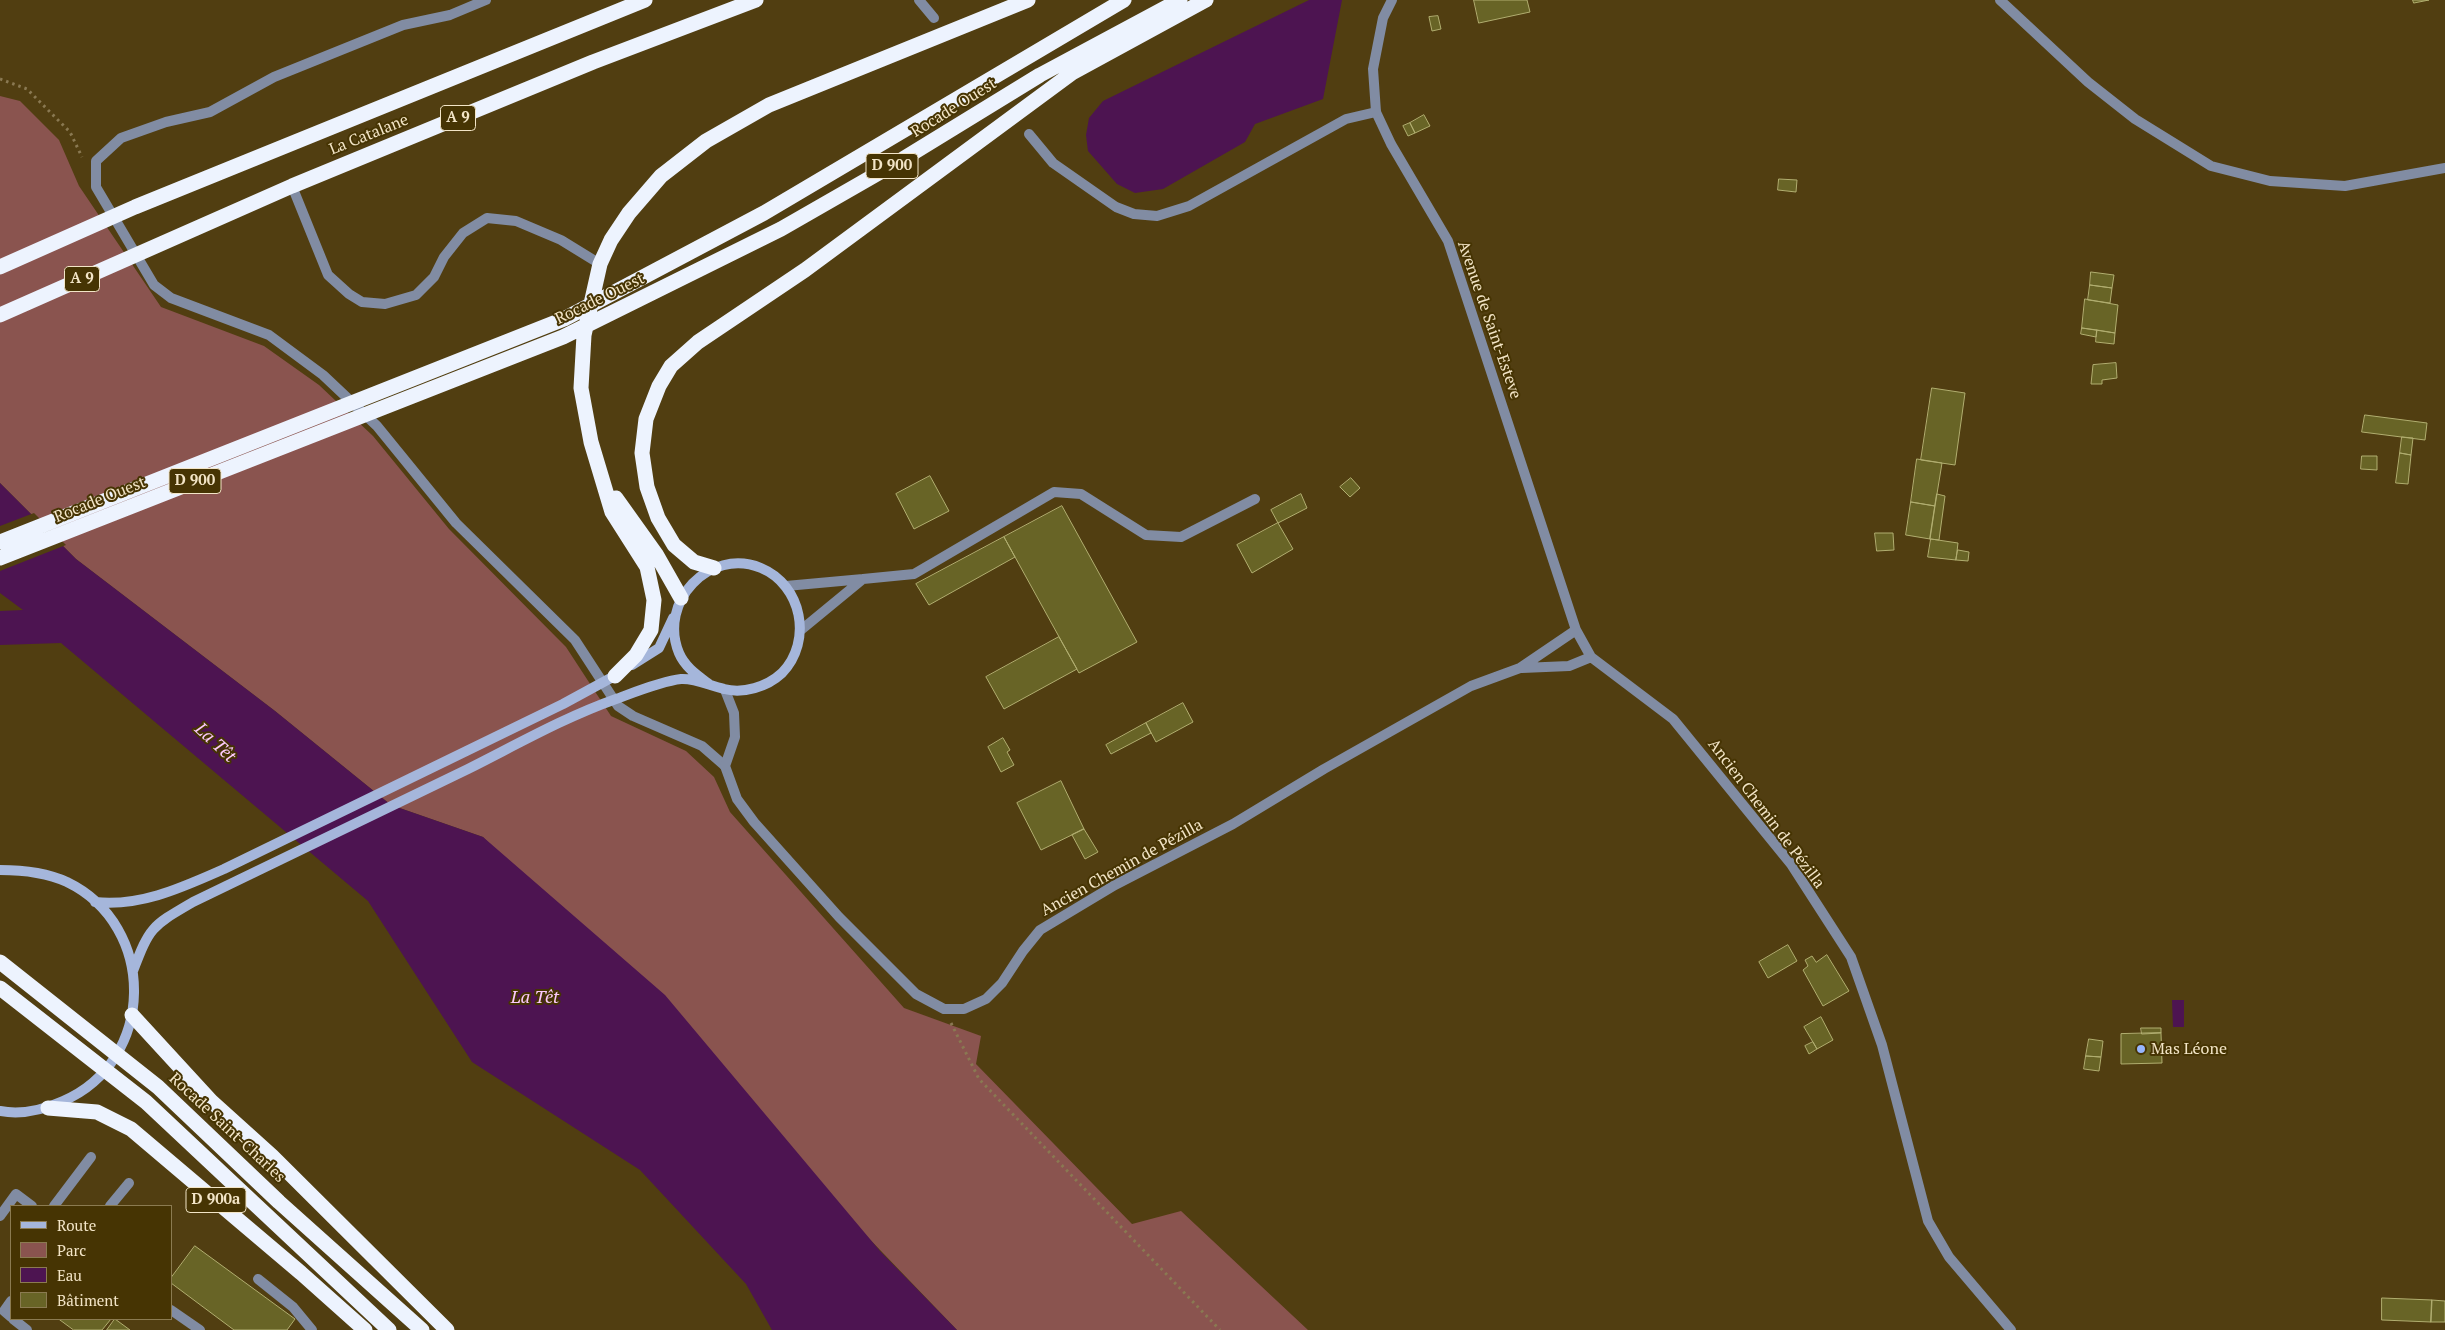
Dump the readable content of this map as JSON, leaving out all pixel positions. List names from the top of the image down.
{
  "streets": {
    "highway": [
      "Rocade Ouest",
      "A 9",
      "La Catalane",
      "D 900",
      "Rocade Saint-Charles",
      "D 900a"
    ],
    "street": ["Avenue de Saint-Esteve", "Ancien Chemin de Pézilla"]
  },
  "crossings": [
    ["Avenue de Saint-Esteve", "Ancien Chemin de Pézilla"]
  ],
  "water": ["La Têt"],
  "places": ["Mas Léone"],
  "legend": [
    "Route",
    "Parc",
    "Eau",
    "Bâtiment"
  ]
}
